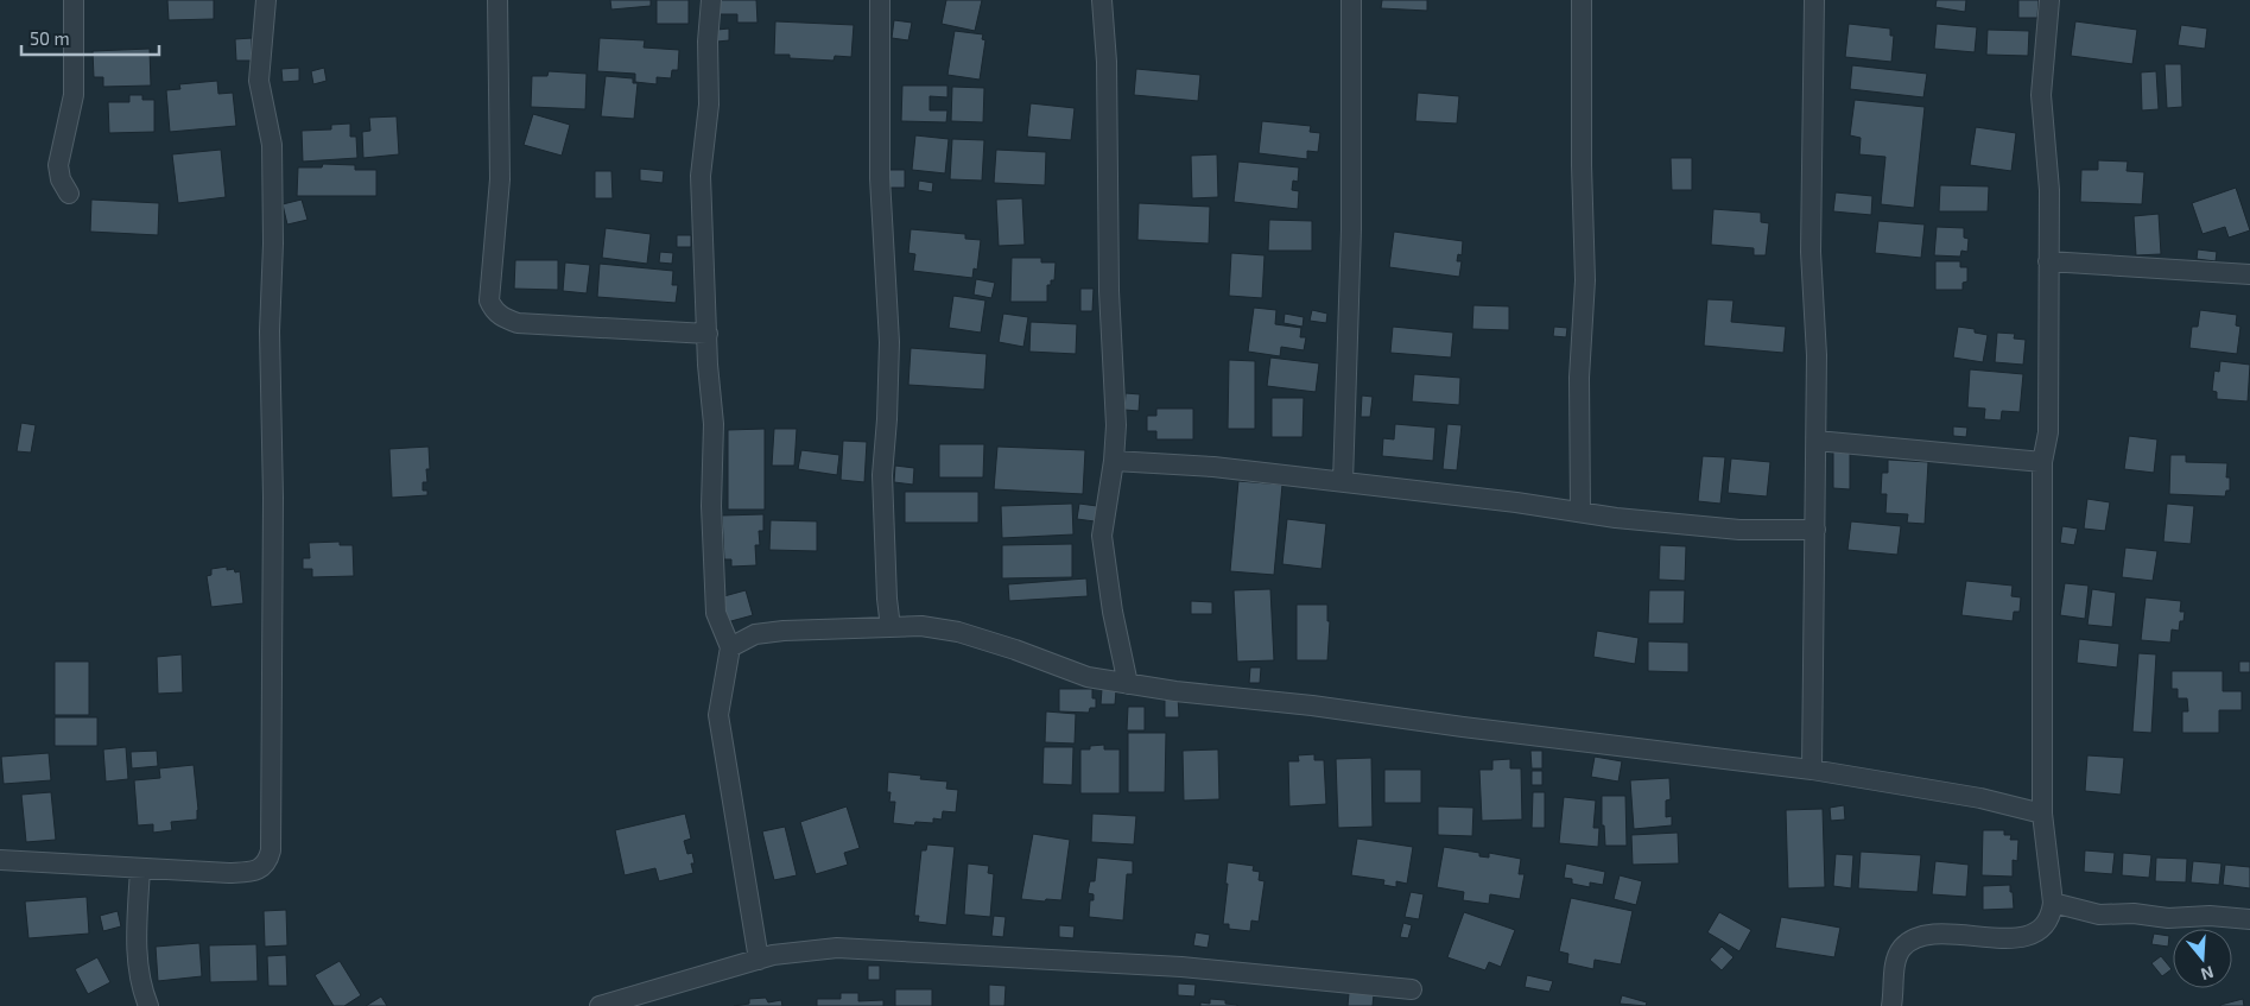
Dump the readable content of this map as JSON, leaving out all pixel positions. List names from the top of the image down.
{
  "scale_bar": "50 m",
  "north": "bottom"
}
